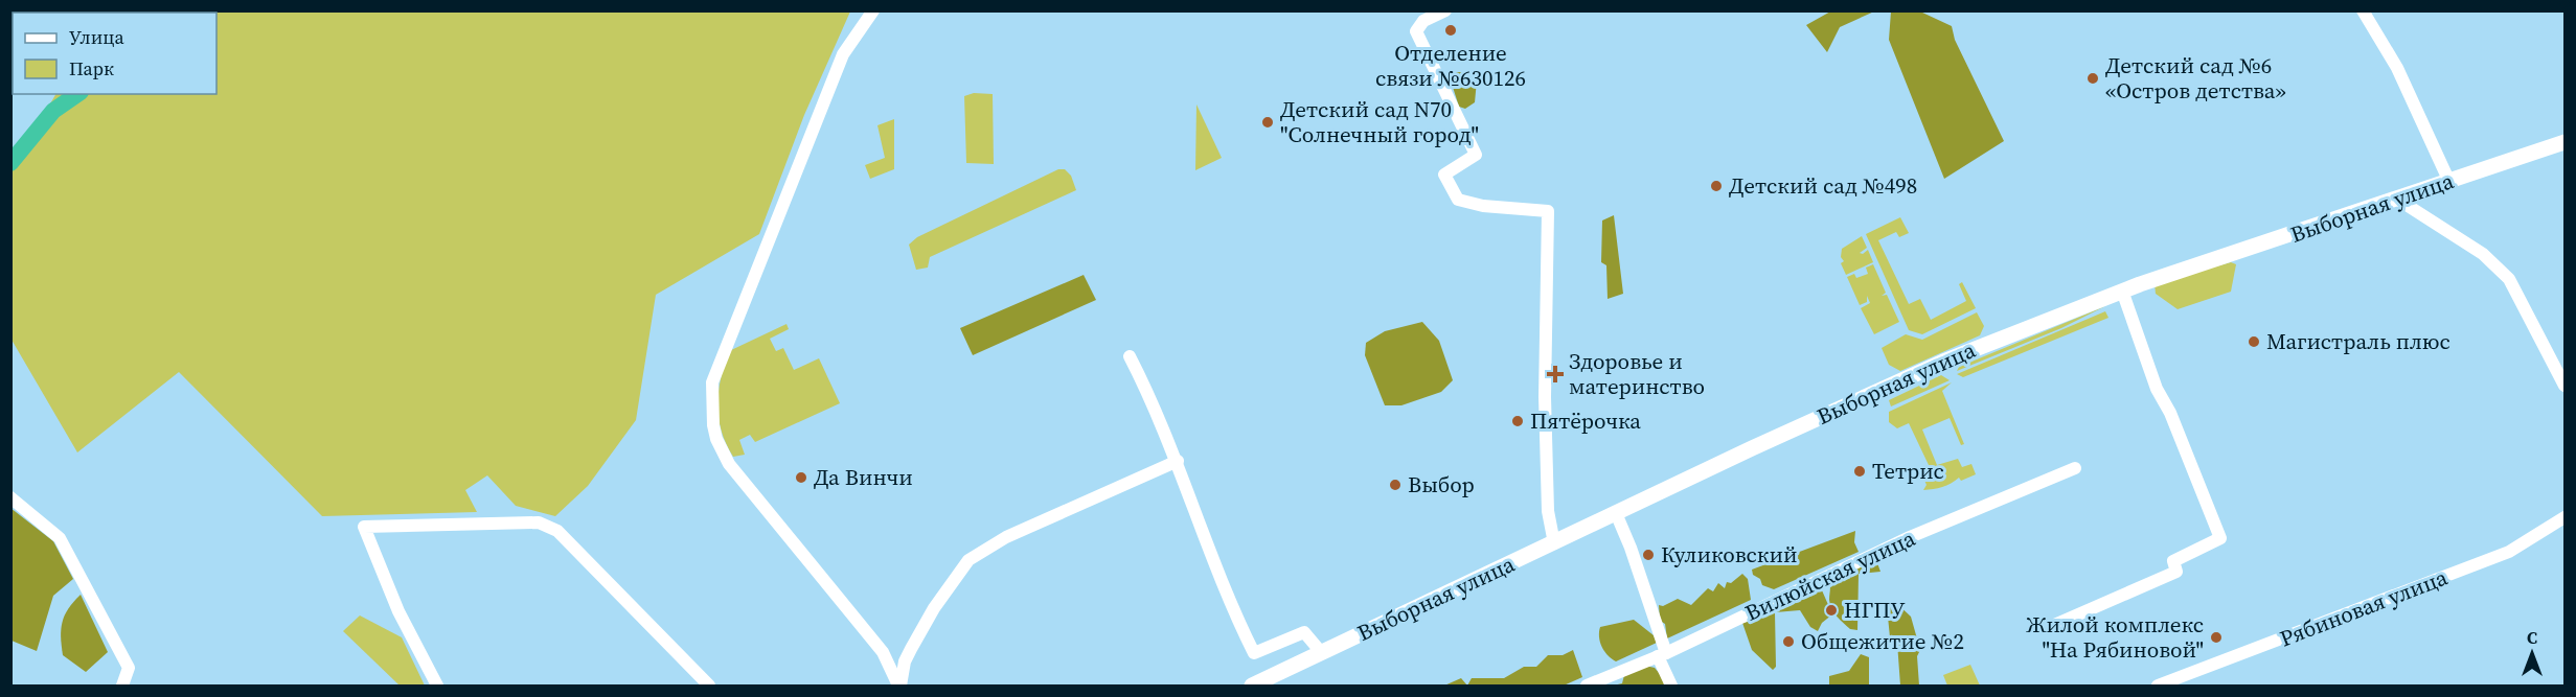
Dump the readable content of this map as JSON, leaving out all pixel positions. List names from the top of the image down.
{
  "streets": {
    "main road": ["Выборная улица"],
    "street": ["Вилюйская улица", "Рябиновая улица"]
  },
  "places": {
    "other": [
      "Отделение связи №630126",
      "Детский сад №6 «Остров детства»",
      "Детский сад N70 \"Солнечный город\"",
      "Детский сад №498",
      "Магистраль плюс",
      "Пятёрочка",
      "Тетрис",
      "Да Винчи",
      "Выбор",
      "Куликовский",
      "НГПУ",
      "Жилой комплекс \"На Рябиновой\"",
      "Общежитие №2"
    ],
    "health": ["Здоровье и материнство"]
  },
  "legend": ["Улица", "Парк"],
  "north": "top"
}
